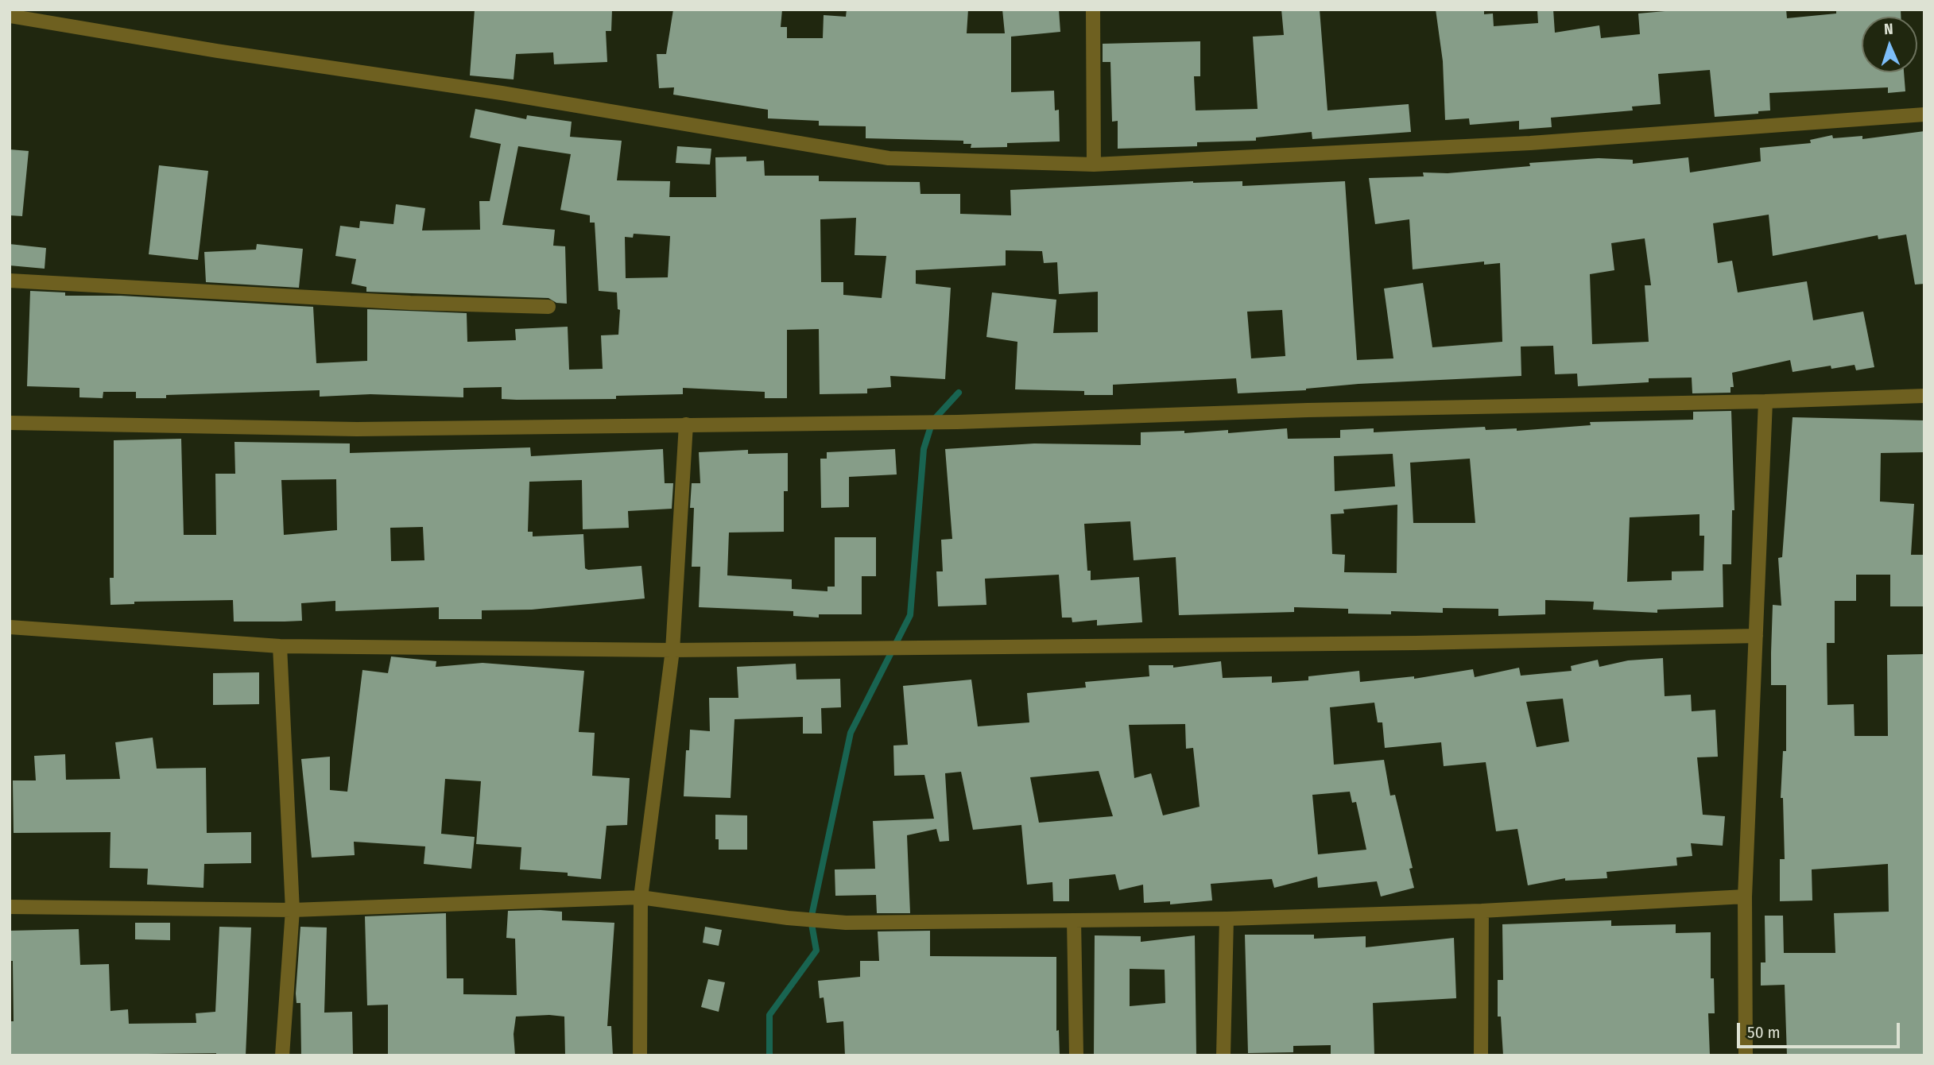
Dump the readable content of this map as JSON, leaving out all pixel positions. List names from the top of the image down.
{
  "scale_bar": "50 m",
  "north": "top"
}
